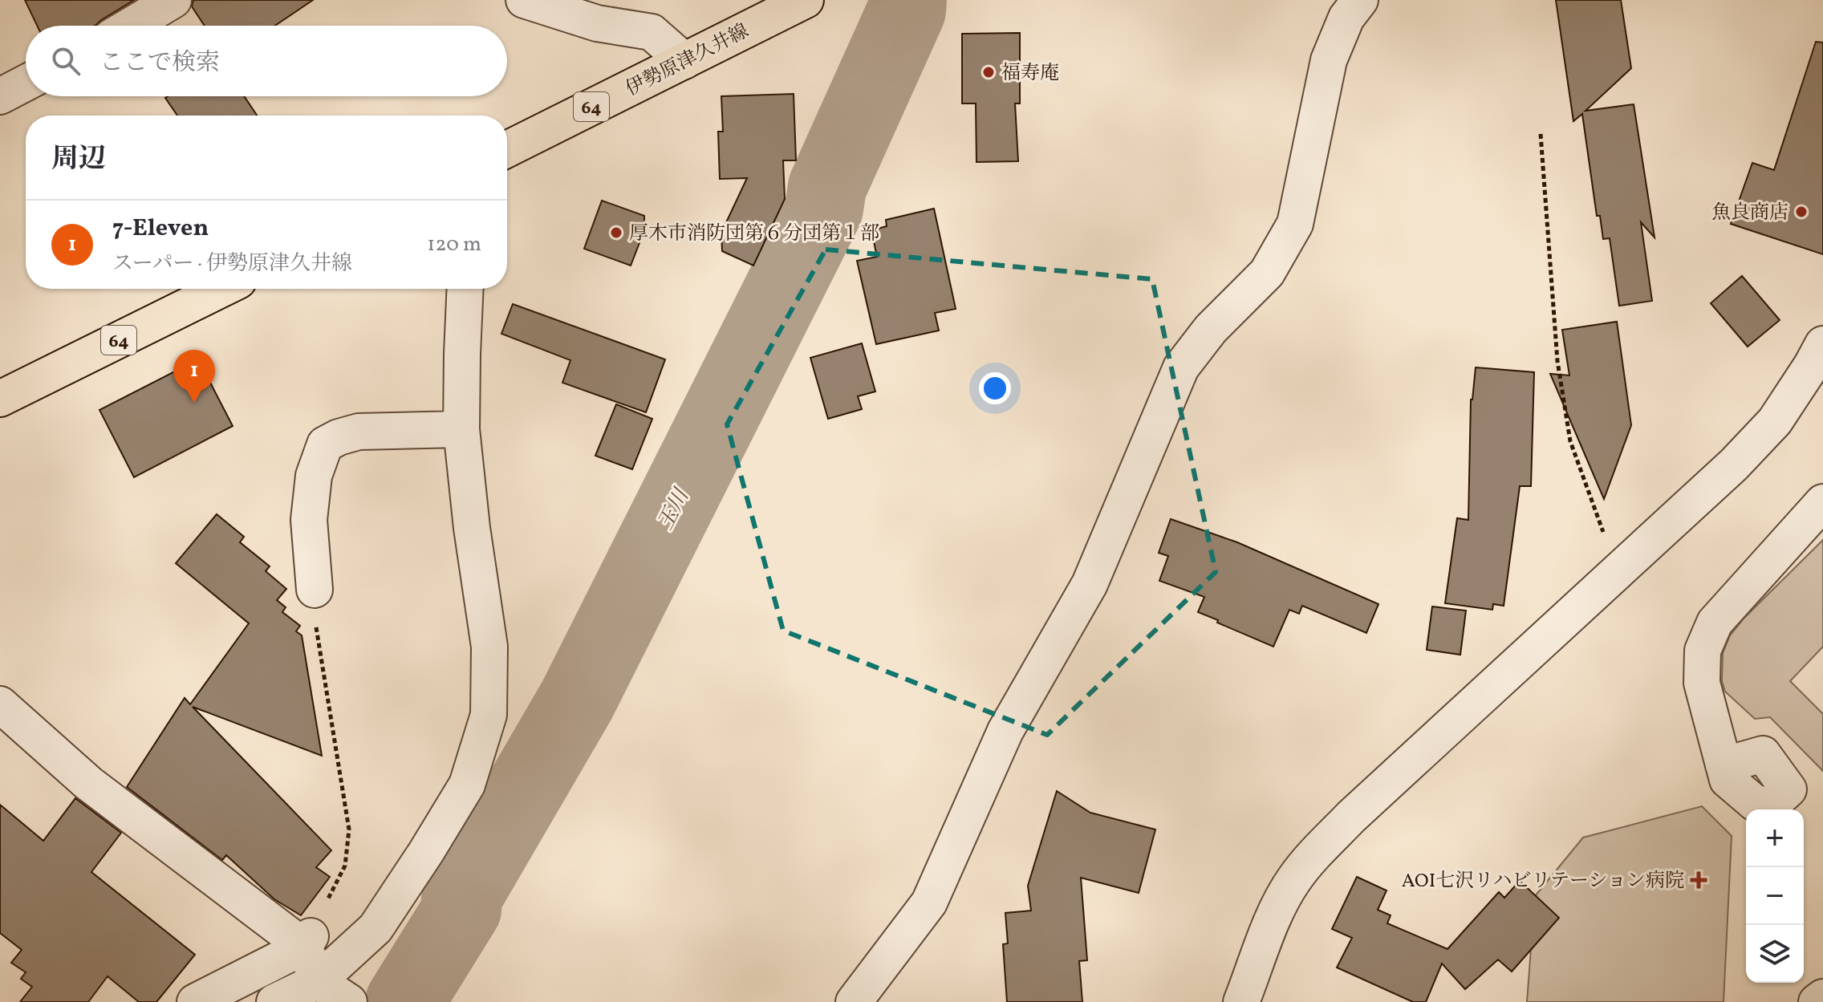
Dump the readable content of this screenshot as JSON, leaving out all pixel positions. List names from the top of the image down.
{
  "streets": {
    "main road": ["伊勢原津久井線", "64"]
  },
  "water": ["玉川"],
  "places": {
    "other": ["福寿庵", "魚良商店", "厚木市消防団第６分団第１部"],
    "health": ["AOI七沢リハビリテーション病院"]
  },
  "page": {
    "search": "ここで検索",
    "heading": "周辺",
    "list": [
      {
        "mark": "1",
        "name": "7-Eleven",
        "note": "スーパー · 伊勢原津久井線",
        "value": "120 m"
      }
    ],
    "pins": "1",
    "map_buttons": ["+", "−"]
  }
}
